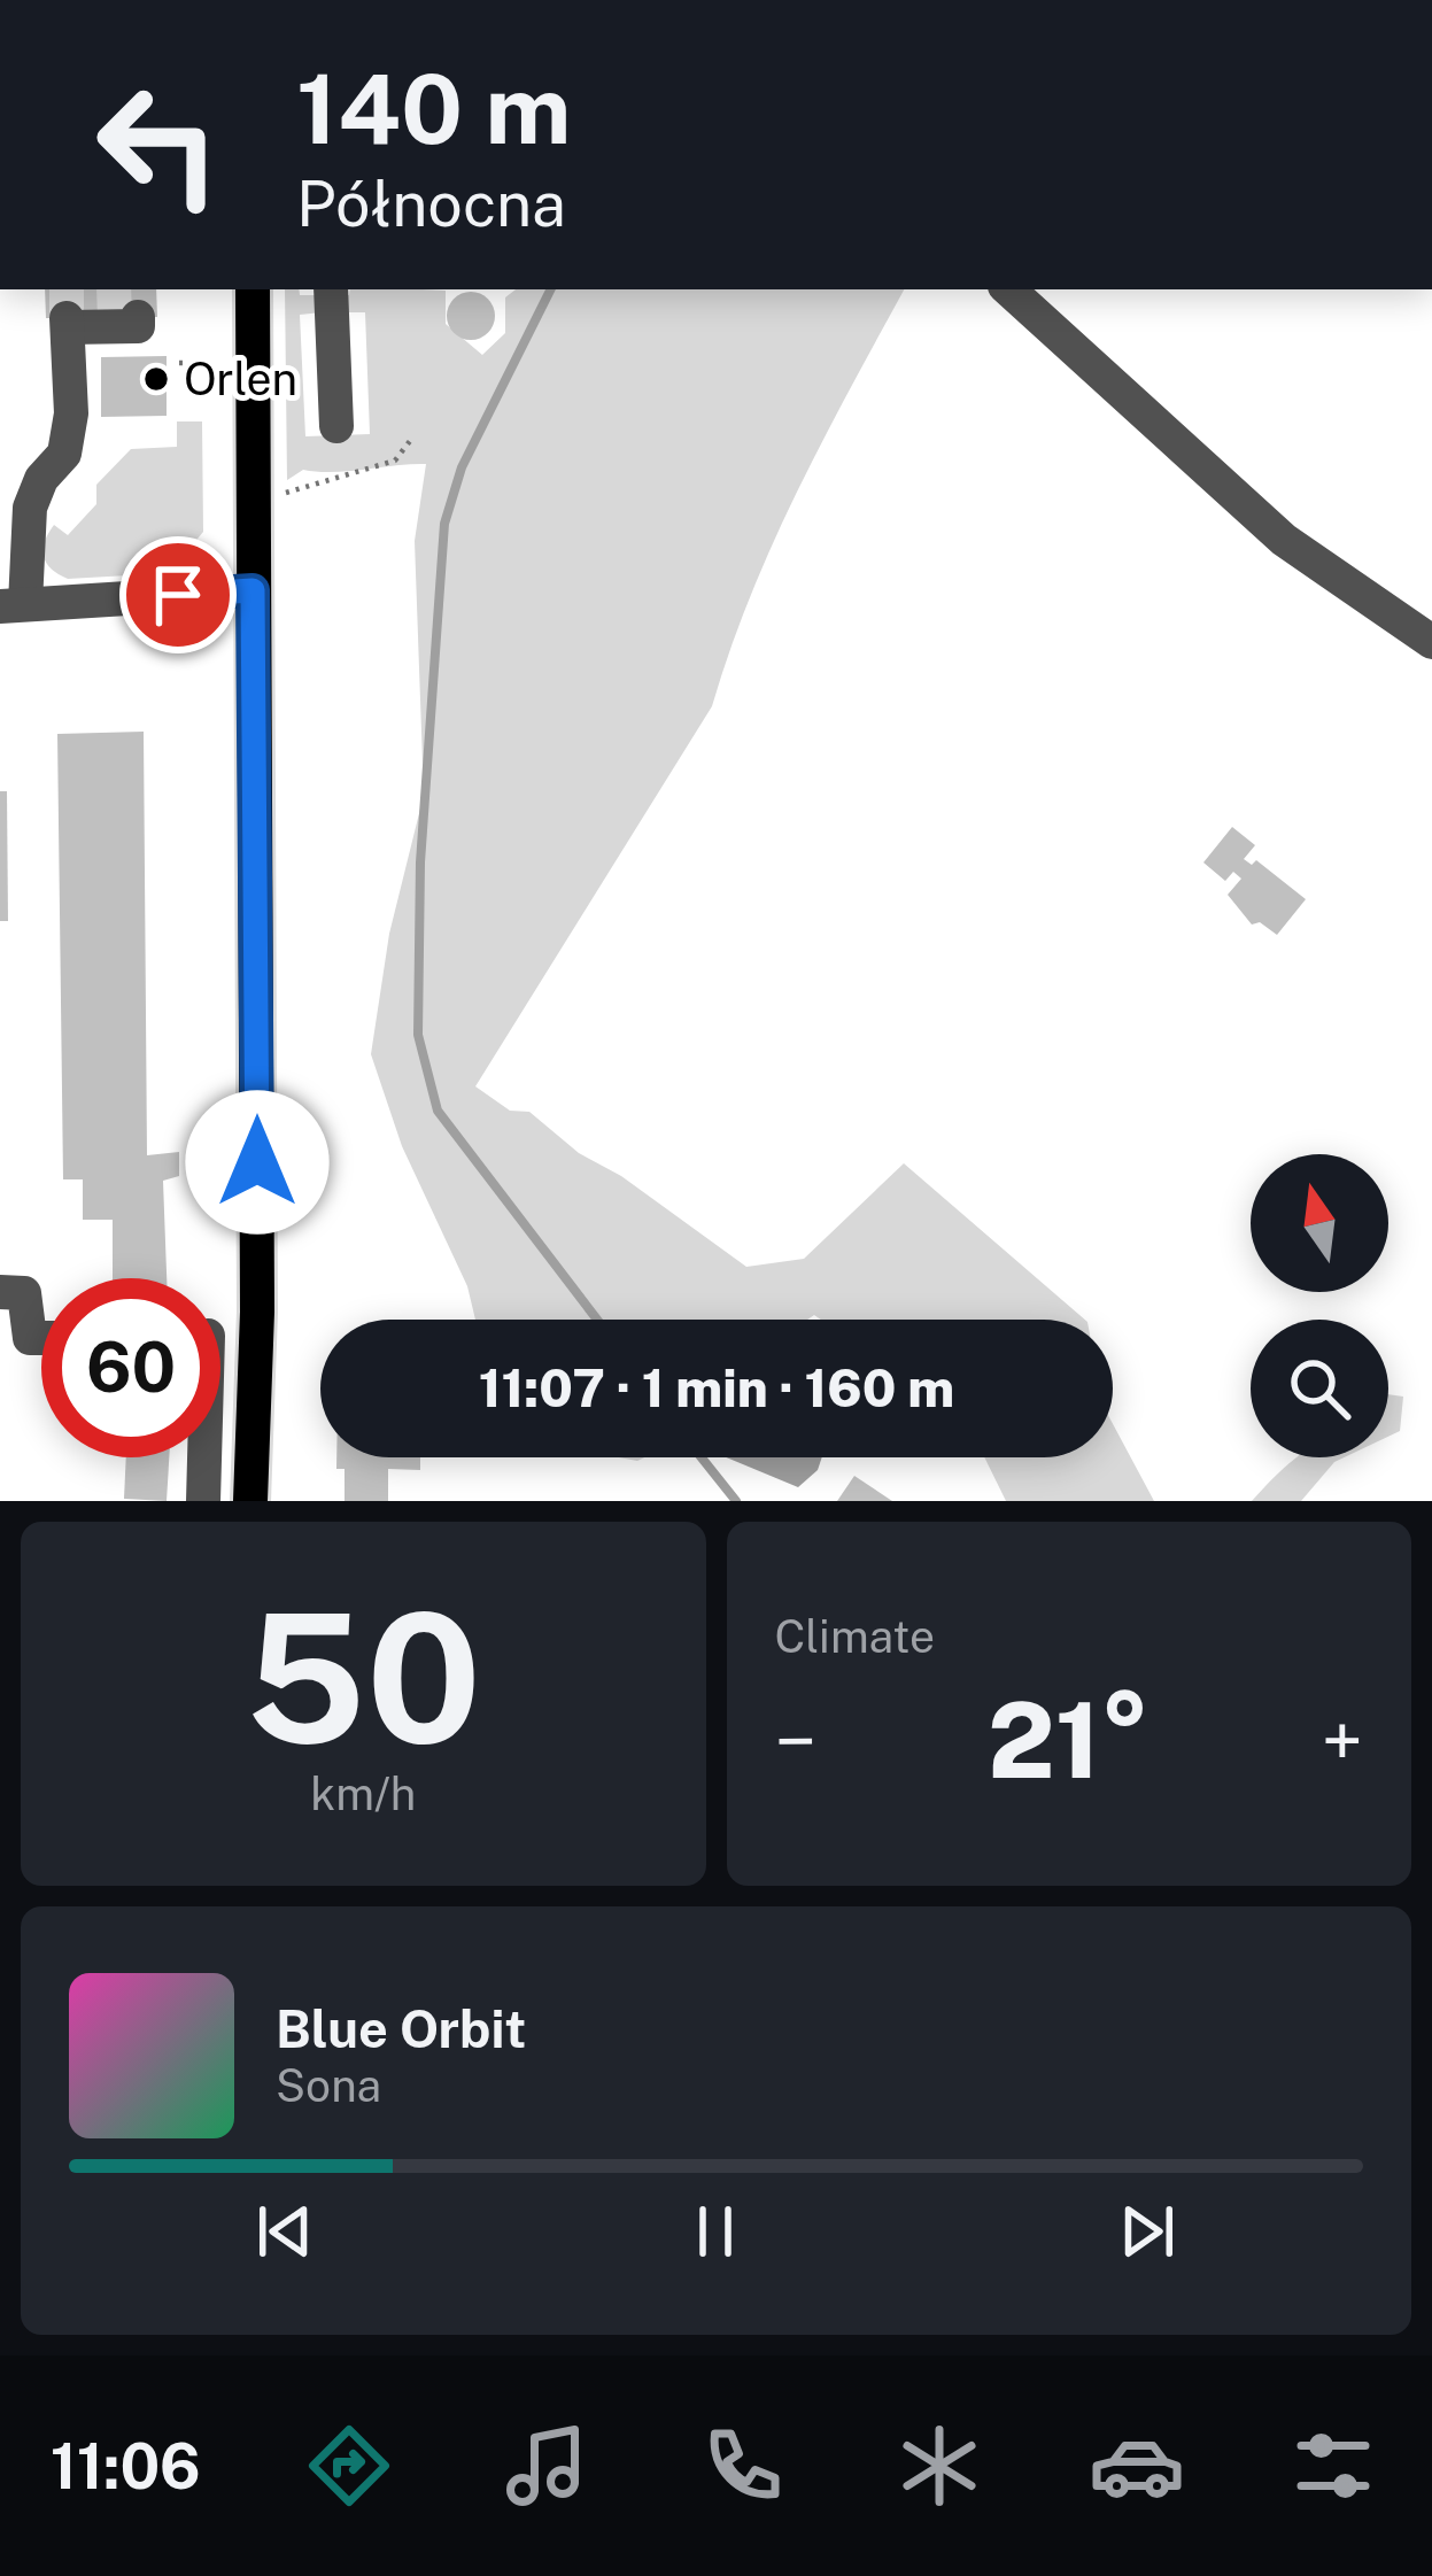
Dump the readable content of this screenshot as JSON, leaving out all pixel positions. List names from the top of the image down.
{
  "places": ["Orlen"],
  "north": "top",
  "page": {
    "turn": ["140 m", "Północna"],
    "limit": "60",
    "trip": "11:07 · 1 min · 160 m",
    "tile": [
      ["50", "km/h"],
      "Climate"
    ],
    "heat": ["−", "21°", "+"],
    "song": ["Blue Orbit", "Sona"],
    "tabs": "11:06"
  }
}
